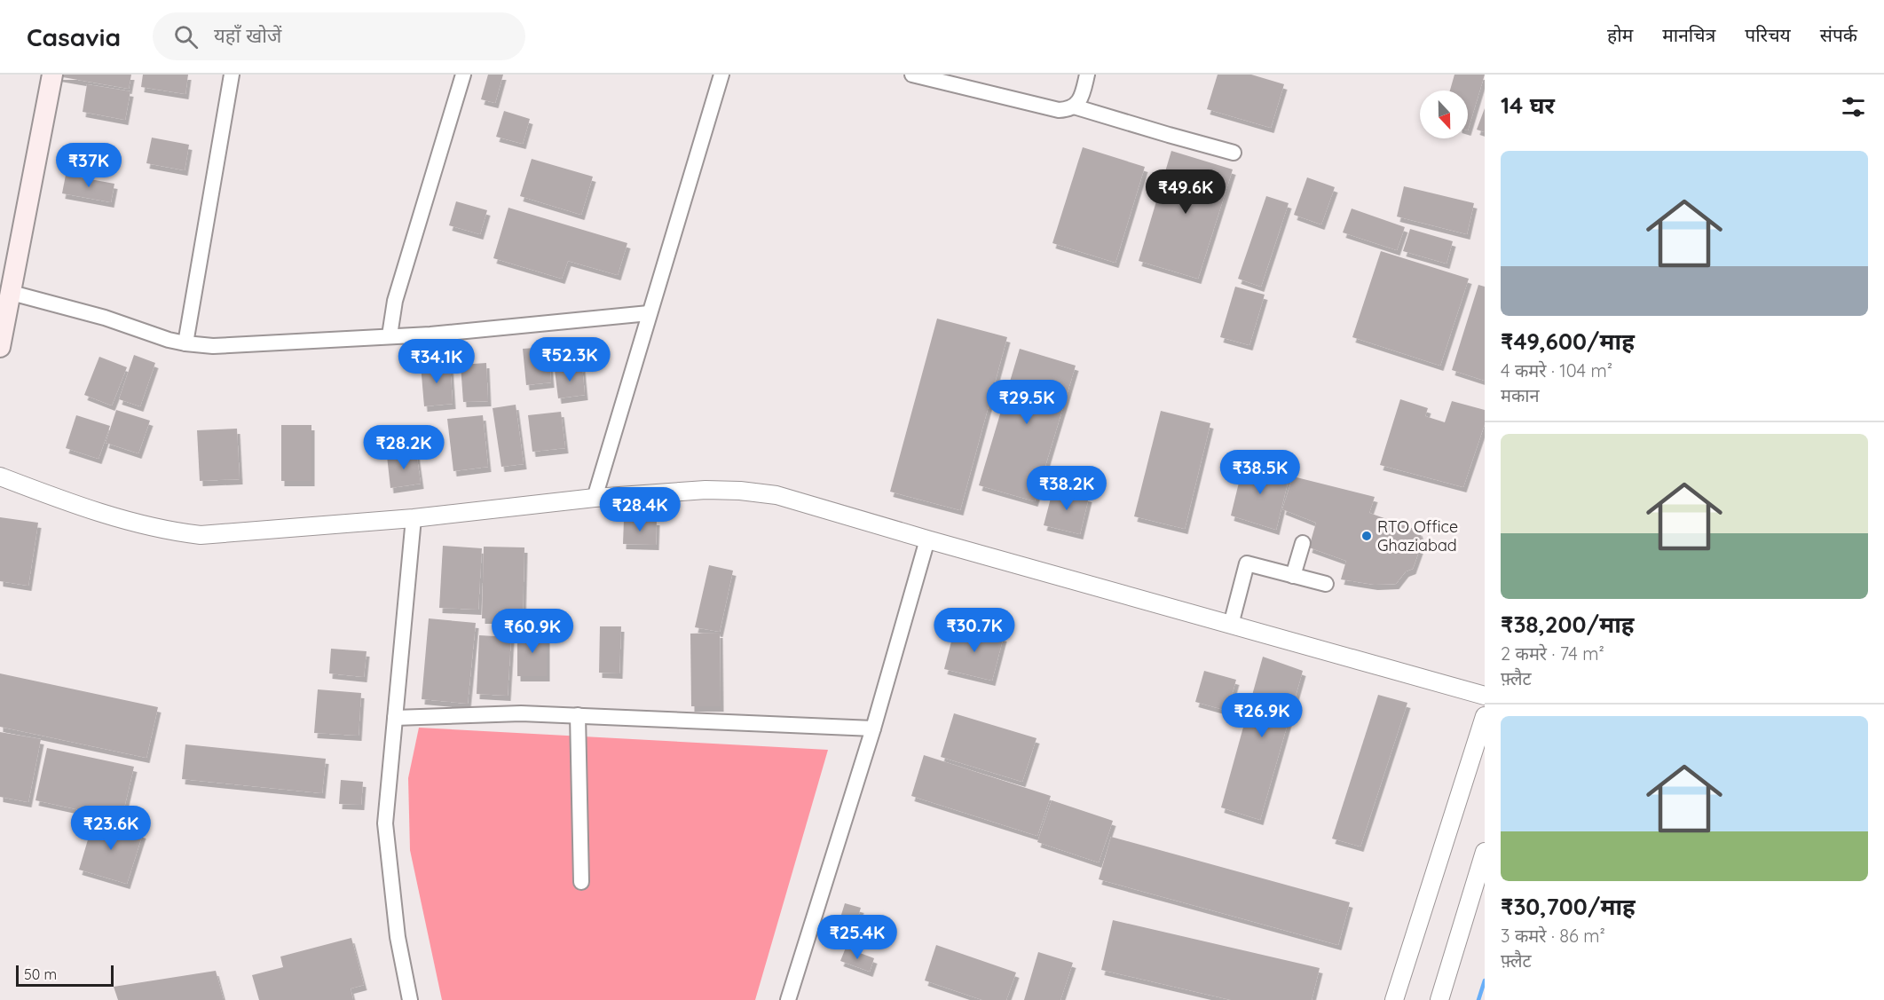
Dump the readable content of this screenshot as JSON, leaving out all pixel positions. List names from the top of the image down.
{
  "places": ["RTO Office Ghaziabad"],
  "scale_bar": "50 m",
  "north": "bottom",
  "page": {
    "header": "Casavia",
    "search": "यहाँ खोजें",
    "nav": [
      "होम",
      "मानचित्र",
      "परिचय",
      "संपर्क"
    ],
    "heading": "14 घर",
    "list": [
      {
        "name": "₹49,600/माह",
        "note": "4 कमरे · 104 m² · मकान"
      },
      {
        "name": "₹38,200/माह",
        "note": "2 कमरे · 74 m² · फ़्लैट"
      },
      {
        "name": "₹30,700/माह",
        "note": "3 कमरे · 86 m² · फ़्लैट"
      }
    ],
    "price": [
      "₹37K",
      "₹49.6K",
      "₹52.3K",
      "₹34.1K",
      "₹29.5K",
      "₹28.2K",
      "₹38.5K",
      "₹38.2K",
      "₹28.4K",
      "₹30.7K",
      "₹60.9K",
      "₹26.9K",
      "₹23.6K",
      "₹25.4K"
    ],
    "scale": "50 m"
  }
}
